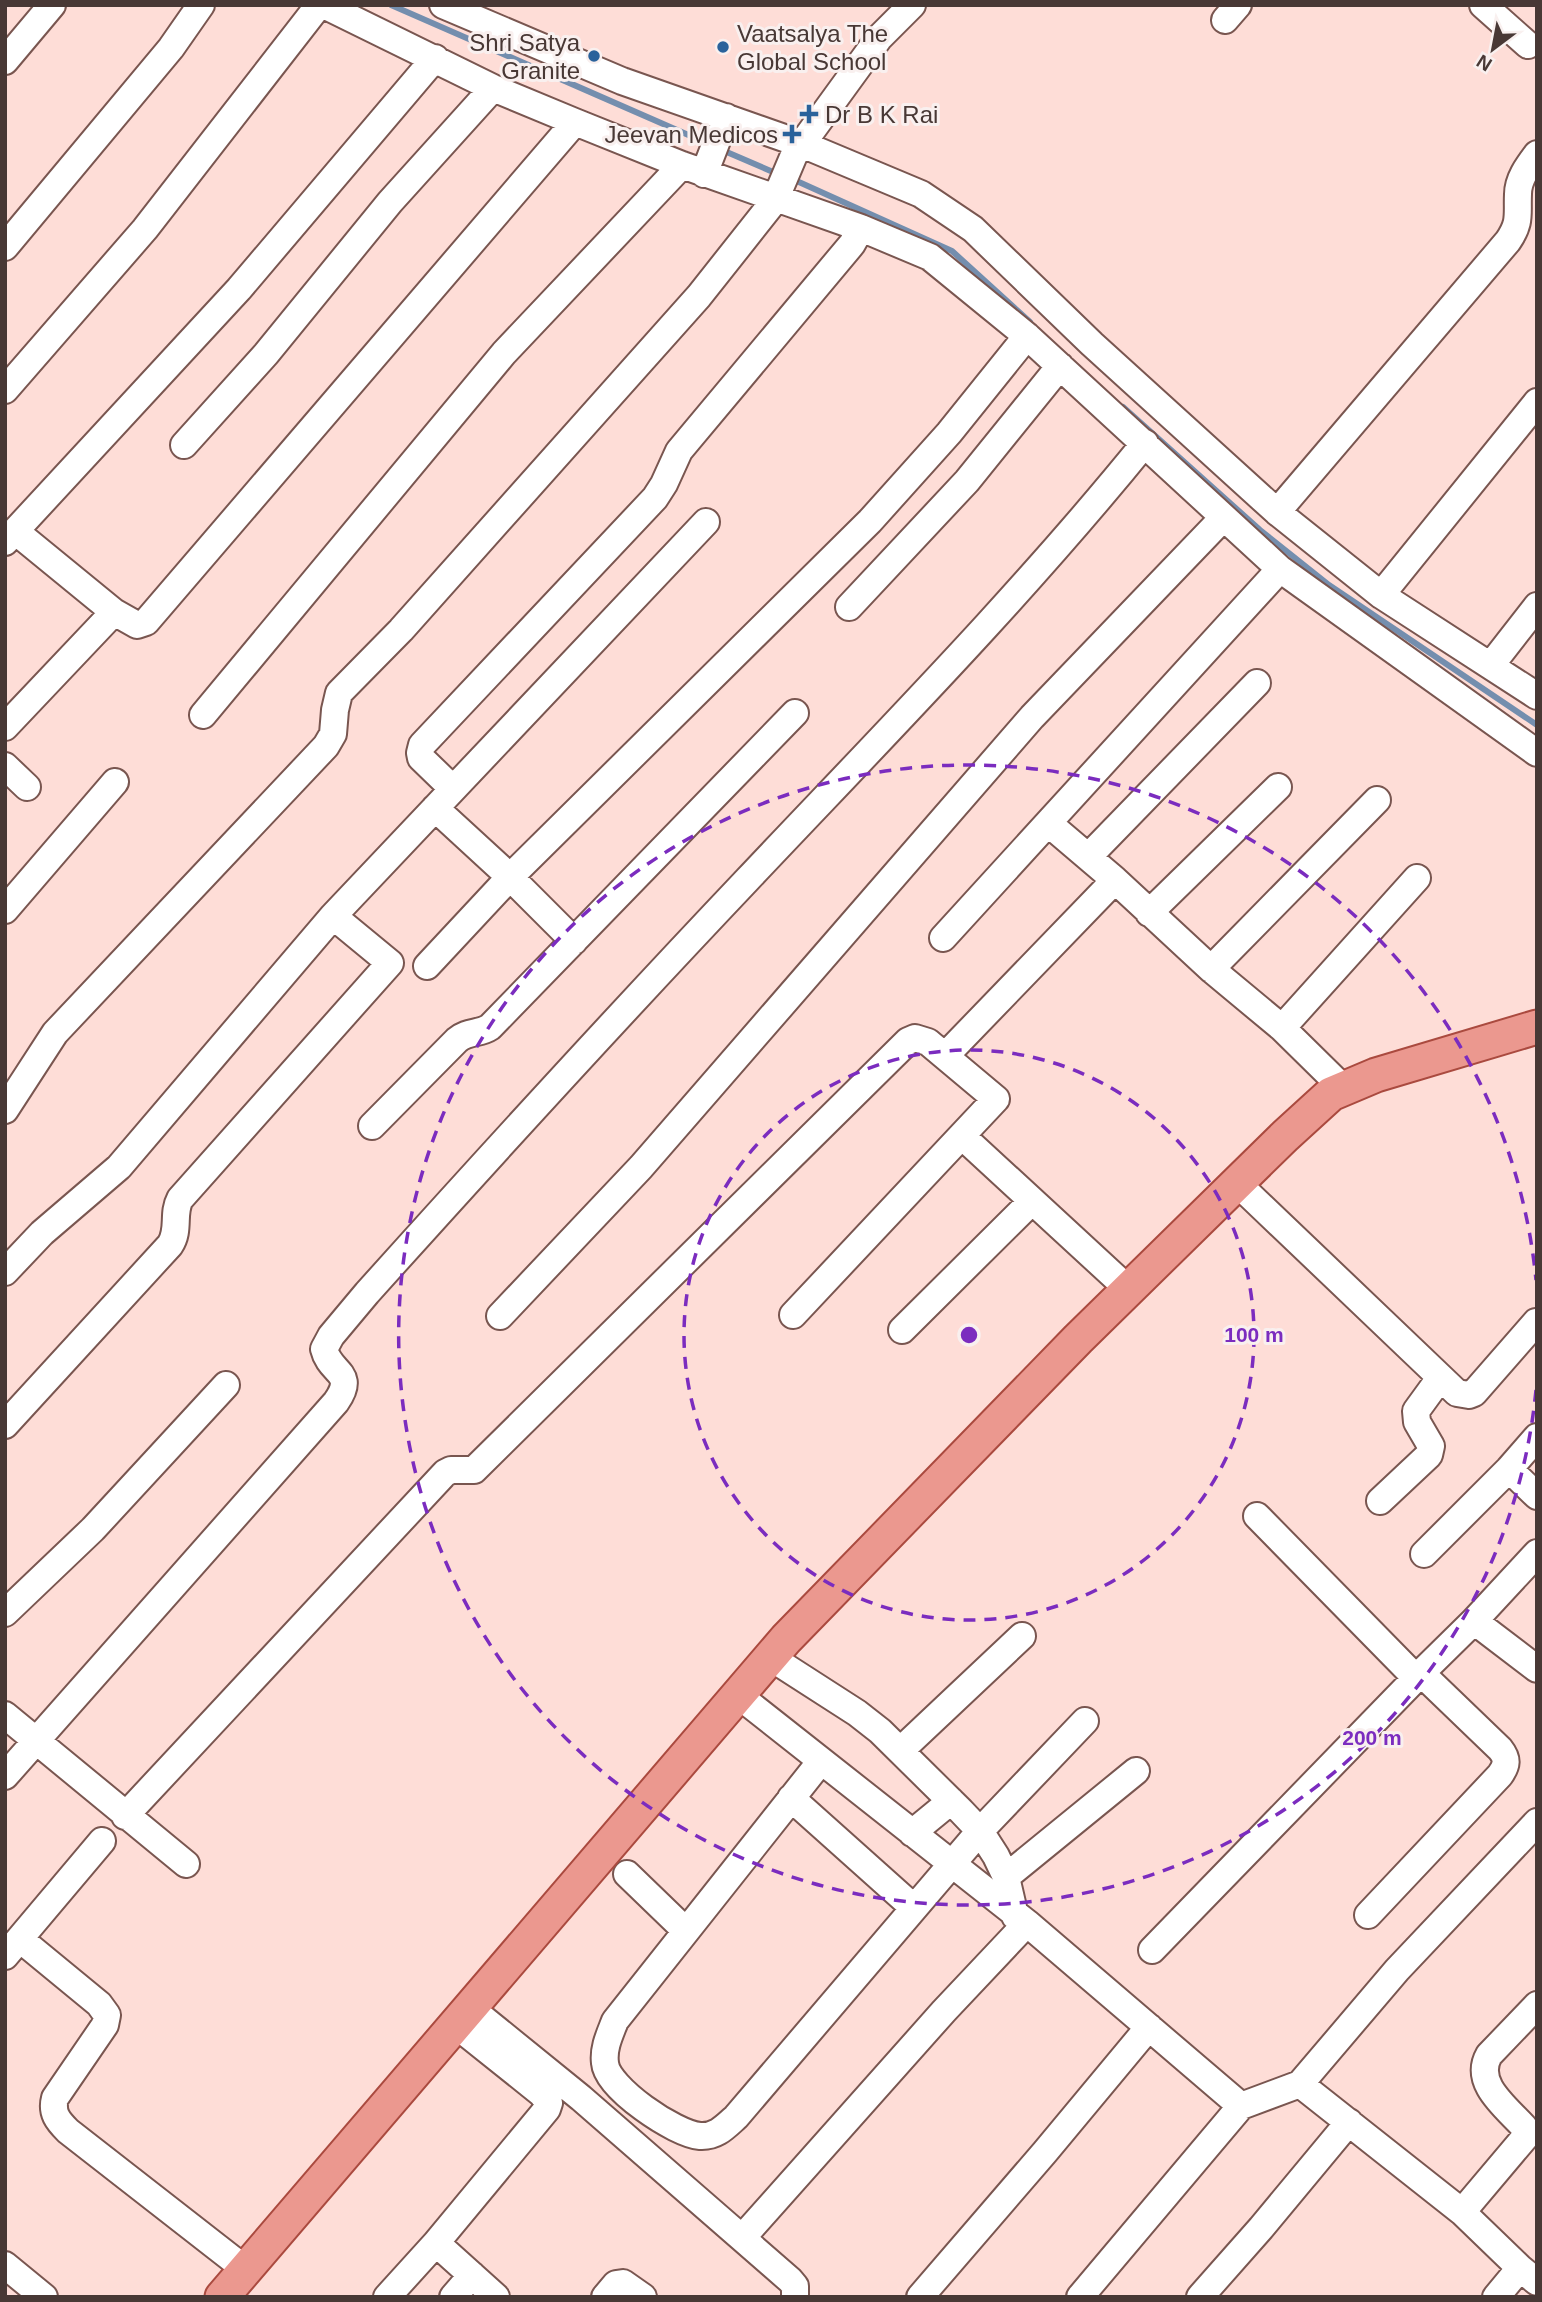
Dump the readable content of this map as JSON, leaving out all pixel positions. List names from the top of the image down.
{
  "places": {
    "other": ["Vaatsalya The Global School", "Shri Satya Granite"],
    "health": ["Dr B K Rai", "Jeevan Medicos"]
  },
  "north": "bottom left",
  "rings": ["100 m", "200 m"]
}
